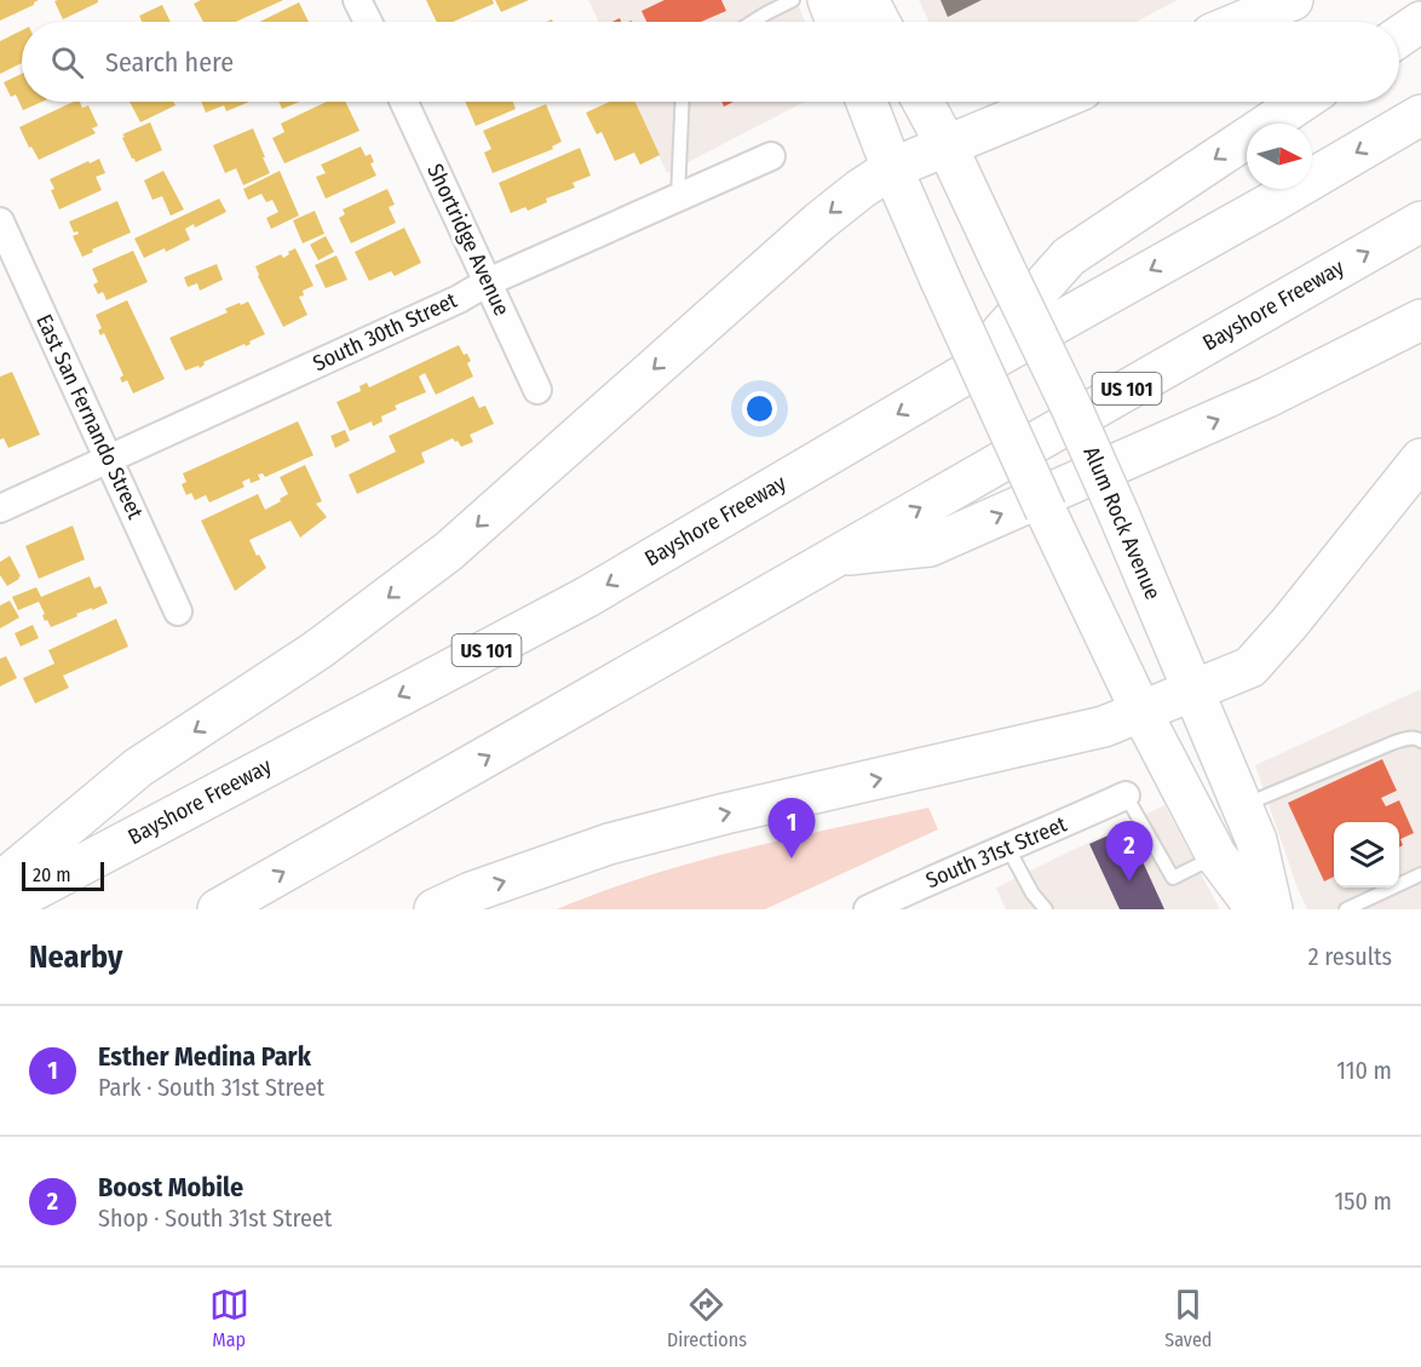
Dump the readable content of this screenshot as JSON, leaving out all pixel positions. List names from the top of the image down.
{
  "streets": {
    "main road": ["Bayshore Freeway", "US 101", "Alum Rock Avenue"],
    "street": [
      "Shortridge Avenue",
      "South 30th Street",
      "East San Fernando Street",
      "South 31st Street"
    ]
  },
  "crossings": [
    ["Shortridge Avenue", "South 30th Street"],
    ["South 30th Street", "East San Fernando Street"]
  ],
  "scale_bar": "20 m",
  "north": "right",
  "page": {
    "search": "Search here",
    "pins": ["1", "2"],
    "scale": "20 m",
    "heading": ["Nearby", "2 results"],
    "list": [
      {
        "mark": "1",
        "name": "Esther Medina Park",
        "note": "Park · South 31st Street",
        "value": "110 m"
      },
      {
        "mark": "2",
        "name": "Boost Mobile",
        "note": "Shop · South 31st Street",
        "value": "150 m"
      }
    ],
    "nav": ["Map", "Directions", "Saved"]
  }
}
